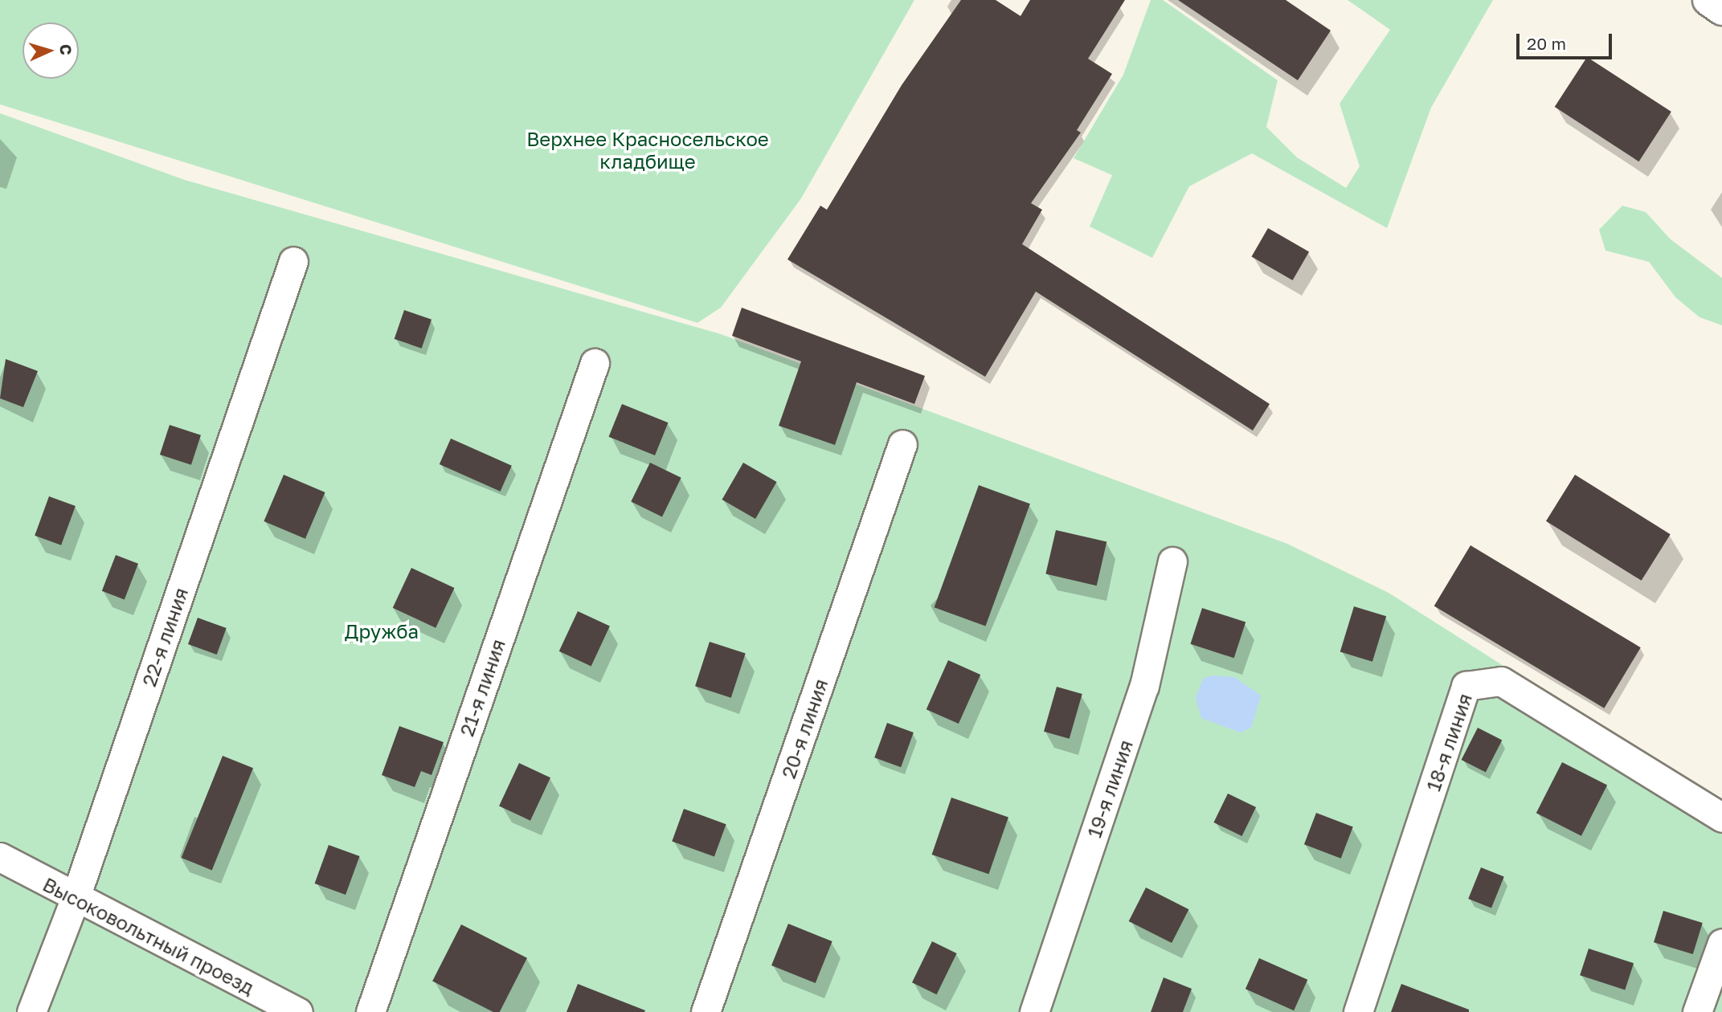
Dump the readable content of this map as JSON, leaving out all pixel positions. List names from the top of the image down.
{
  "streets": {
    "street": [
      "22-я линия",
      "21-я линия",
      "20-я линия",
      "18-я линия",
      "19-я линия",
      "Высоковольтный проезд"
    ]
  },
  "crossings": [
    ["22-я линия", "Высоковольтный проезд"]
  ],
  "parks": ["Верхнее Красносельское кладбище", "Дружба"],
  "scale_bar": "20 m",
  "north": "right"
}
